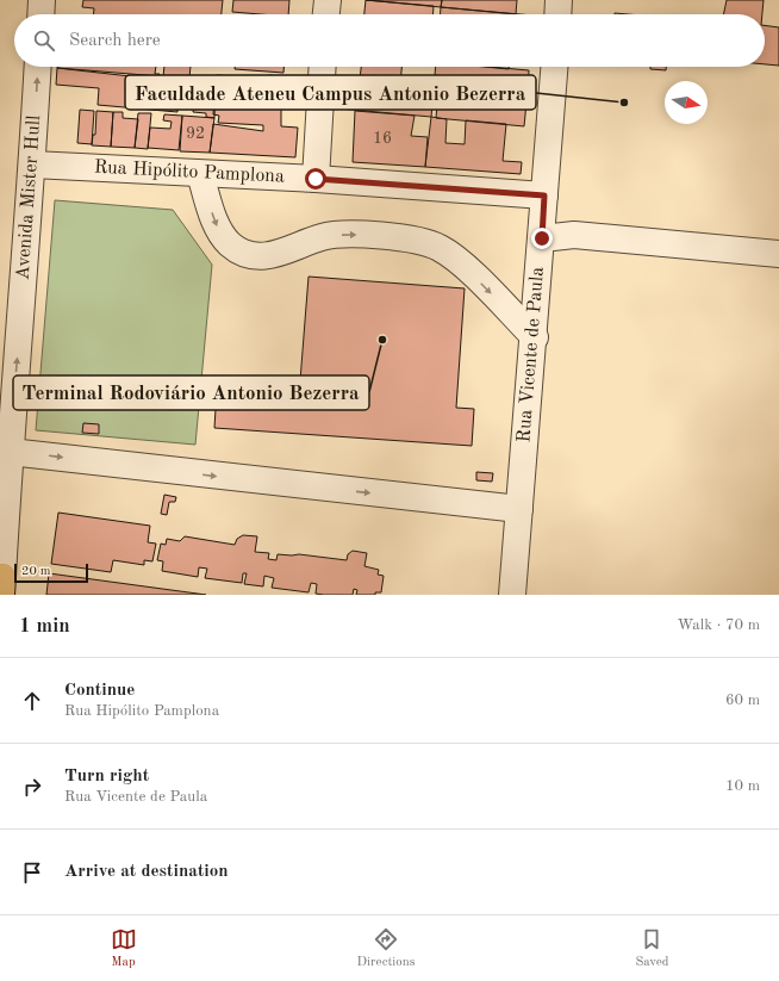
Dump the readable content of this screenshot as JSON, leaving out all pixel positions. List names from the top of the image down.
{
  "streets": {
    "street": ["Rua Hipólito Pamplona", "Avenida Mister Hull", "Rua Vicente de Paula"]
  },
  "crossings": [
    ["Rua Hipólito Pamplona", "Avenida Mister Hull"],
    ["Rua Hipólito Pamplona", "Rua Vicente de Paula"]
  ],
  "one_way": ["Avenida Mister Hull"],
  "places": ["Faculdade Ateneu Campus Antonio Bezerra", "Terminal Rodoviário Antonio Bezerra"],
  "house_numbers": ["92", "16"],
  "scale_bar": "20 m",
  "north": "right",
  "page": {
    "search": "Search here",
    "scale": "20 m",
    "heading": ["1 min", "Walk · 70 m"],
    "list": [
      ["Continue", "Rua Hipólito Pamplona", "60 m"],
      ["Turn right", "Rua Vicente de Paula", "10 m"],
      "Arrive at destination"
    ],
    "nav": ["Map", "Directions", "Saved"]
  }
}
